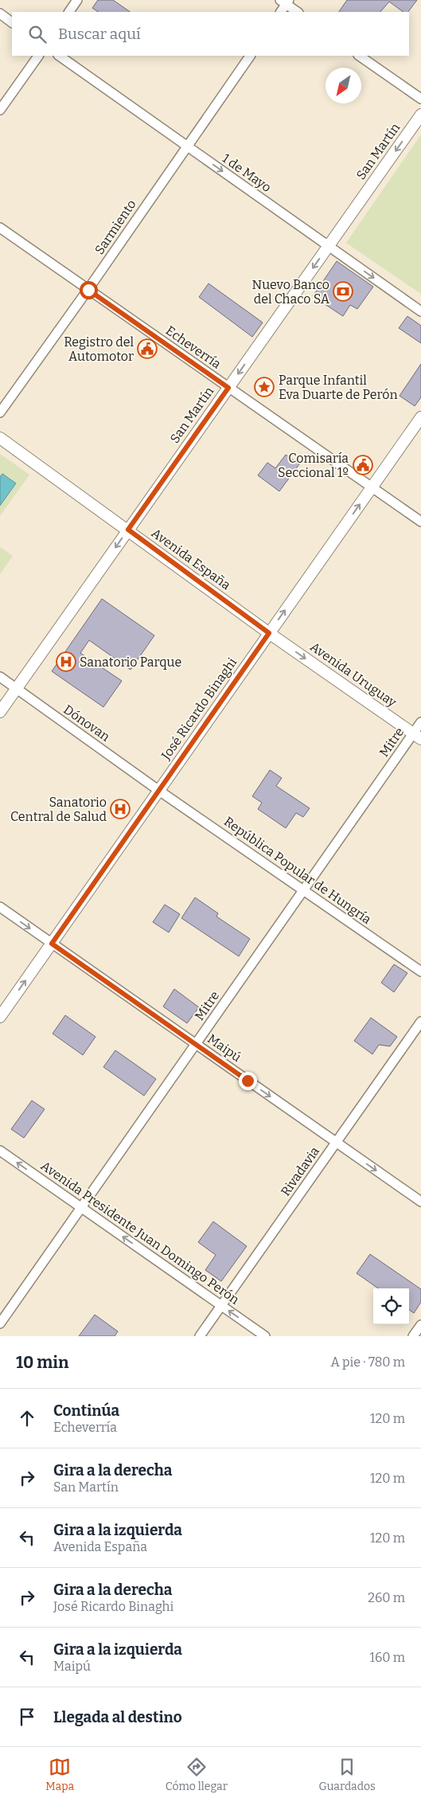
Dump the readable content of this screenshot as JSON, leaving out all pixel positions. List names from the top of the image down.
{
  "streets": {
    "street": [
      "San Martín",
      "1 de Mayo",
      "Sarmiento",
      "Echeverría",
      "Avenida España",
      "Avenida Uruguay",
      "José Ricardo Binaghi",
      "Dónovan",
      "Mitre",
      "República Popular de Hungría",
      "Maipú",
      "Rivadavia",
      "Avenida Presidente Juan Domingo Perón"
    ]
  },
  "crossings": [
    ["San Martín", "1 de Mayo"],
    ["San Martín", "Echeverría"],
    ["San Martín", "Avenida España"],
    ["San Martín", "Dónovan"],
    ["1 de Mayo", "Sarmiento"],
    ["Sarmiento", "Echeverría"],
    ["Echeverría", "José Ricardo Binaghi"],
    ["Avenida España", "Avenida Uruguay"],
    ["Avenida España", "José Ricardo Binaghi"],
    ["Avenida Uruguay", "José Ricardo Binaghi"],
    ["Avenida Uruguay", "Mitre"],
    ["José Ricardo Binaghi", "Dónovan"],
    ["José Ricardo Binaghi", "República Popular de Hungría"],
    ["José Ricardo Binaghi", "Maipú"],
    ["Dónovan", "República Popular de Hungría"],
    ["Mitre", "República Popular de Hungría"],
    ["Mitre", "Maipú"],
    ["Mitre", "Avenida Presidente Juan Domingo Perón"],
    ["Maipú", "Rivadavia"],
    ["Rivadavia", "Avenida Presidente Juan Domingo Perón"]
  ],
  "one_way": [
    "San Martín",
    "1 de Mayo",
    "Avenida Uruguay",
    "José Ricardo Binaghi",
    "Maipú",
    "Avenida Presidente Juan Domingo Perón"
  ],
  "places": {
    "bank": ["Nuevo Banco del Chaco SA"],
    "public building": ["Registro del Automotor", "Comisaría Seccional 1º"],
    "place": ["Parque Infantil Eva Duarte de Perón"],
    "hospital": ["Sanatorio Parque", "Sanatorio Central de Salud"]
  },
  "north": "bottom left",
  "page": {
    "search": "Buscar aquí",
    "heading": ["10 min", "A pie · 780 m"],
    "list": [
      ["Continúa", "Echeverría", "120 m"],
      ["Gira a la derecha", "San Martín", "120 m"],
      ["Gira a la izquierda", "Avenida España", "120 m"],
      ["Gira a la derecha", "José Ricardo Binaghi", "260 m"],
      ["Gira a la izquierda", "Maipú", "160 m"],
      "Llegada al destino"
    ],
    "nav": ["Mapa", "Cómo llegar", "Guardados"]
  }
}
